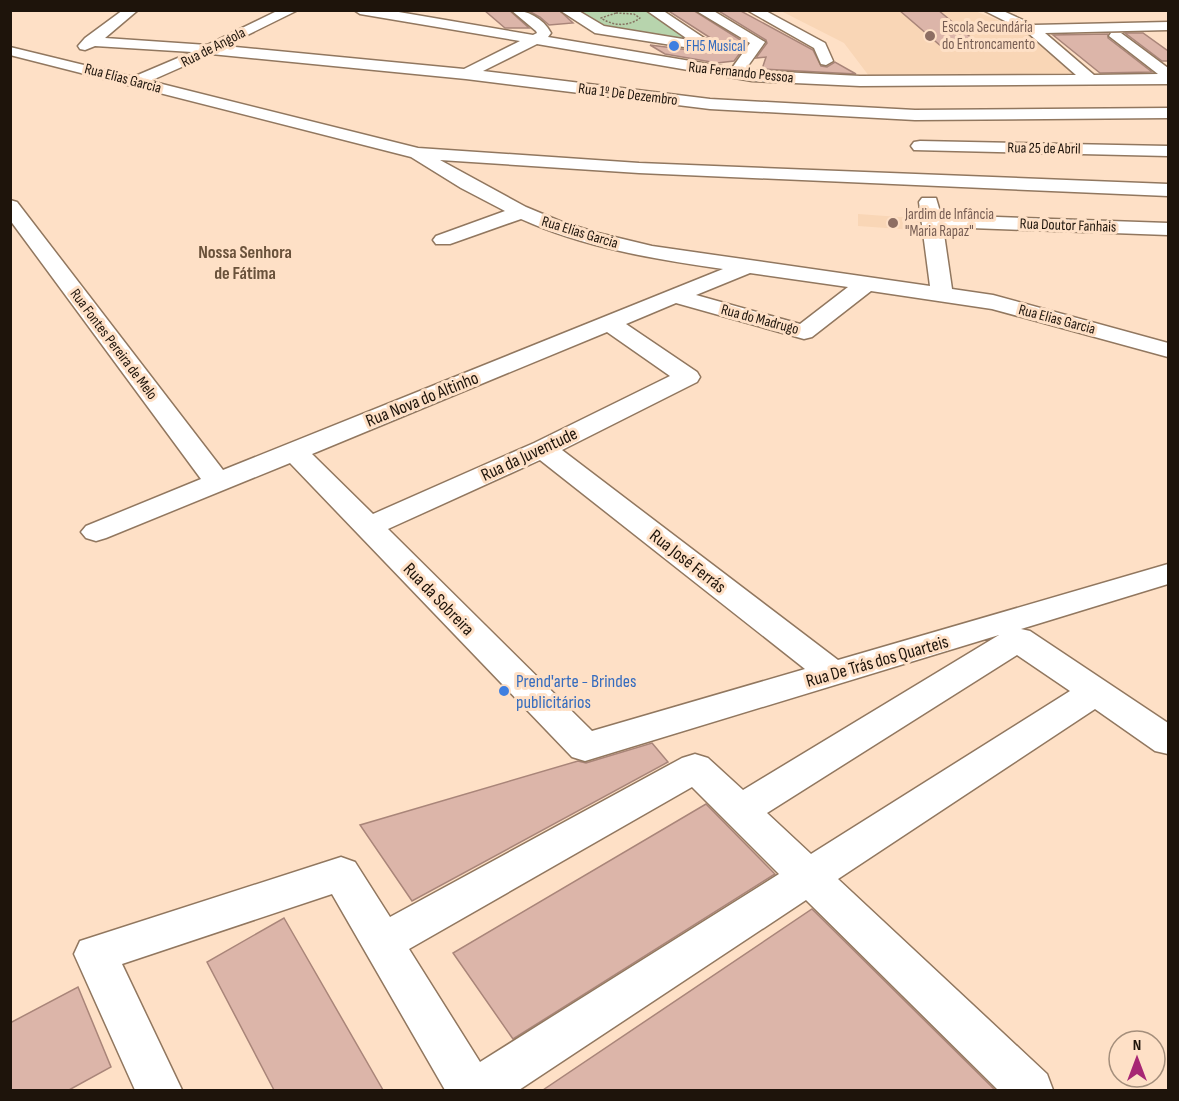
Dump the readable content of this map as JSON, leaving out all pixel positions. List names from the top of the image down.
{
  "streets": {
    "street": [
      "Rua de Angola",
      "Rua Fernando Pessoa",
      "Rua Elias Garcia",
      "Rua 1º De Dezembro",
      "Rua 25 de Abril",
      "Rua Doutor Fanhais",
      "Rua do Madrugo",
      "Rua Fontes Pereira de Melo",
      "Rua Nova do Altinho",
      "Rua da Juventude",
      "Rua José Ferrás",
      "Rua da Sobreira",
      "Rua De Trás dos Quarteis"
    ]
  },
  "crossings": [
    ["Rua de Angola", "Rua Elias Garcia"],
    ["Rua de Angola", "Rua 1º De Dezembro"],
    ["Rua Elias Garcia", "Rua do Madrugo"],
    ["Rua Elias Garcia", "Rua Nova do Altinho"],
    ["Rua do Madrugo", "Rua Nova do Altinho"],
    ["Rua Fontes Pereira de Melo", "Rua Nova do Altinho"],
    ["Rua Nova do Altinho", "Rua da Juventude"],
    ["Rua Nova do Altinho", "Rua da Sobreira"],
    ["Rua da Juventude", "Rua José Ferrás"],
    ["Rua da Juventude", "Rua da Sobreira"],
    ["Rua José Ferrás", "Rua De Trás dos Quarteis"],
    ["Rua da Sobreira", "Rua De Trás dos Quarteis"]
  ],
  "districts": ["Nossa Senhora de Fátima"],
  "places": [
    "Escola Secundária do Entroncamento",
    "FH5 Musical",
    "Jardim de Infância \"Maria Rapaz\"",
    "Prend'arte - Brindes publicitários"
  ],
  "north": "top"
}
